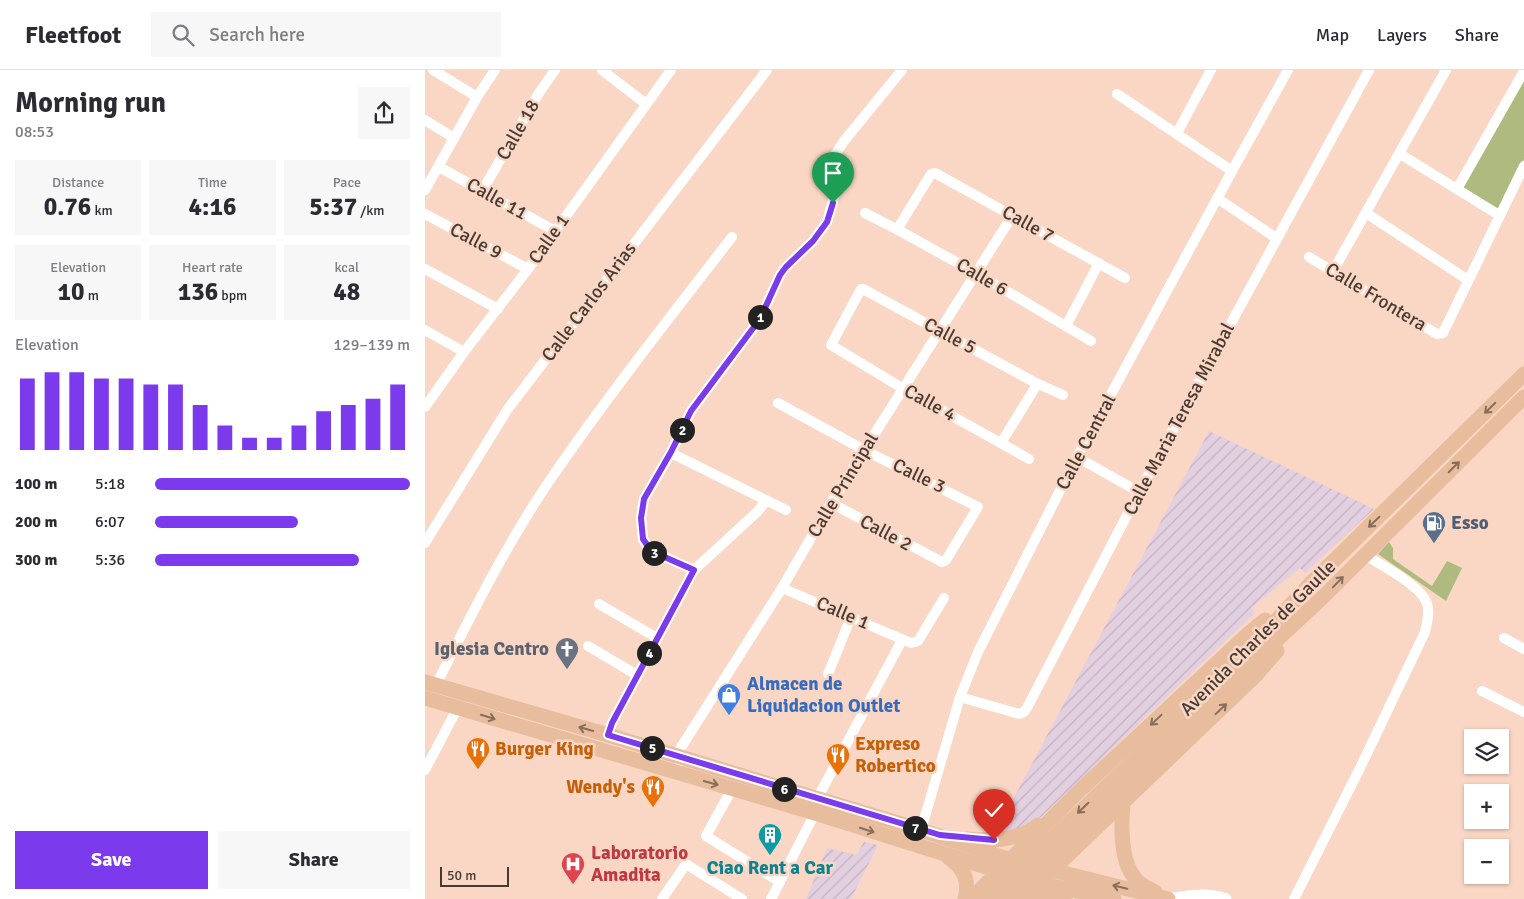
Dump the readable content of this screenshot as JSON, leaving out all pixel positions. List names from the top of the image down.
{
  "streets": {
    "main road": ["Avenida Charles de Gaulle"],
    "street": [
      "Calle 18",
      "Calle 11",
      "Calle 7",
      "Calle 1",
      "Calle 9",
      "Calle 6",
      "Calle Frontera",
      "Calle Carlos Arias",
      "Calle 5",
      "Calle 4",
      "Calle Maria Teresa Mirabal",
      "Calle Central",
      "Calle 3",
      "Calle Principal",
      "Calle 2"
    ]
  },
  "crossings": [
    ["Calle 18", "Calle 11"],
    ["Calle 11", "Calle 1"],
    ["Calle 7", "Calle 6"],
    ["Calle 7", "Calle Principal"],
    ["Calle 1", "Calle 9"],
    ["Calle 1", "Calle Principal"],
    ["Calle 6", "Calle Principal"],
    ["Calle 5", "Calle 4"],
    ["Calle 5", "Calle Principal"],
    ["Calle 4", "Calle Principal"],
    ["Calle Maria Teresa Mirabal", "Calle Central"],
    ["Calle 3", "Calle Principal"],
    ["Calle 3", "Calle 2"],
    ["Calle Principal", "Calle 2"]
  ],
  "places": {
    "fuel station": ["Esso"],
    "church": ["Iglesia Centro"],
    "shop": ["Almacen de Liquidacion Outlet"],
    "restaurant": ["Burger King", "Expreso Robertico", "Wendy's"],
    "building": ["Ciao Rent a Car"],
    "hospital": ["Laboratorio Amadita"]
  },
  "scale_bar": "50 m",
  "page": {
    "header": "Fleetfoot",
    "search": "Search here",
    "nav": ["Map", "Layers", "Share"],
    "heading": ["Morning run", "08:53"],
    "stats": [
      ["Distance", "0.76 km"],
      ["Time", "4:16"],
      ["Pace", "5:37 /km"],
      ["Elevation", "10 m"],
      ["Heart rate", "136 bpm"],
      ["kcal", "48"]
    ],
    "pins": [
      "1",
      "2",
      "3",
      "4",
      "5",
      "6",
      "7"
    ],
    "chart": ["Elevation", "129–139 m"],
    "list": [
      {
        "name": "100 m",
        "note": "5:18"
      },
      {
        "name": "200 m",
        "note": "6:07"
      },
      {
        "name": "300 m",
        "note": "5:36"
      }
    ],
    "map_buttons": ["+", "−"],
    "buttons": ["Save", "Share"],
    "scale": "50 m"
  }
}
